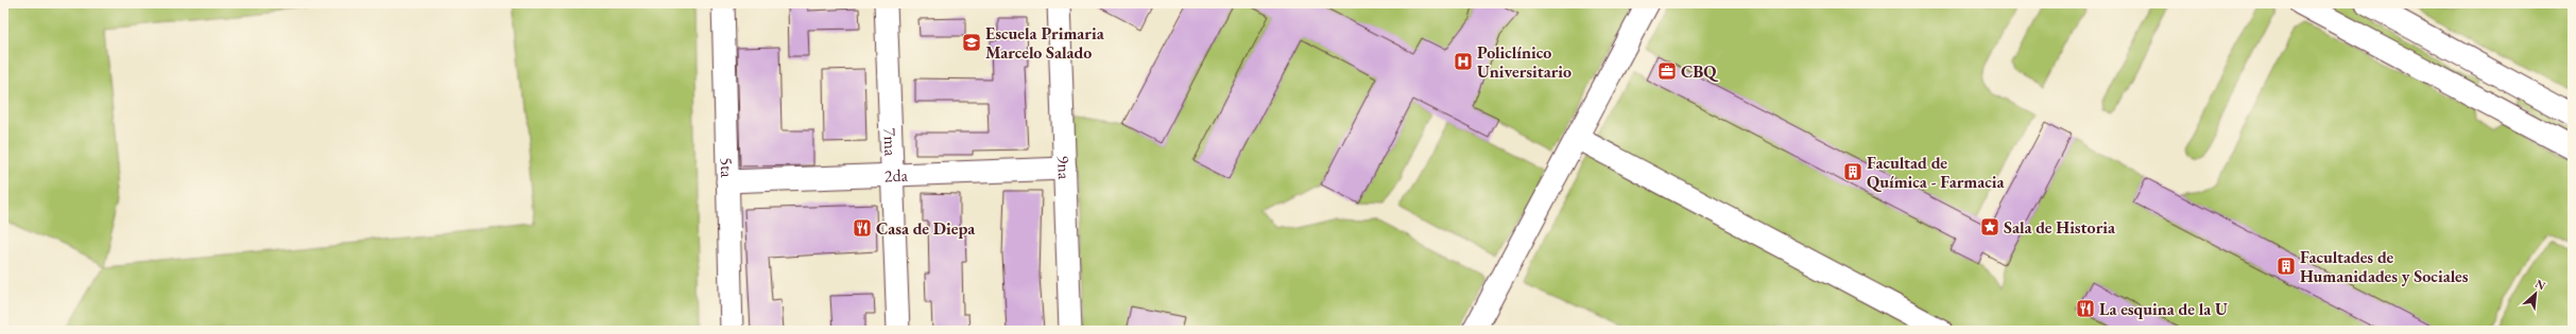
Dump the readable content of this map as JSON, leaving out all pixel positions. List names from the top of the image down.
{
  "streets": {
    "street": [
      "7ma",
      "9na",
      "5ta",
      "2da"
    ]
  },
  "crossings": [
    ["7ma", "2da"],
    ["9na", "2da"],
    ["5ta", "2da"]
  ],
  "places": {
    "school or university": ["Escuela Primaria Marcelo Salado"],
    "hospital": ["Policlínico Universitario"],
    "office": ["CBQ"],
    "building": ["Facultad de Química - Farmacia", "Facultades de Humanidades y Sociales"],
    "place": ["Sala de Historia"],
    "restaurant": ["Casa de Diepa", "La esquina de la U"]
  },
  "north": "top right"
}
